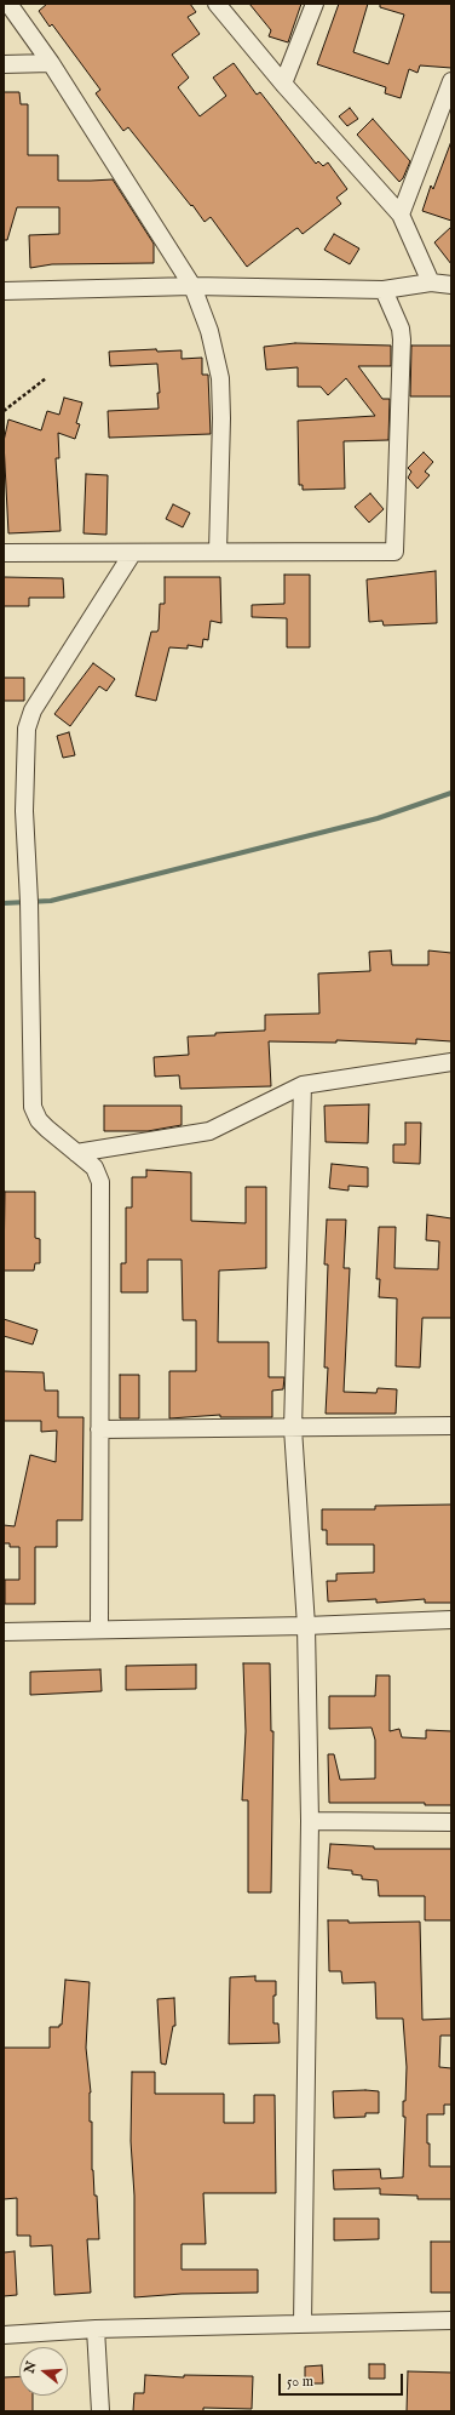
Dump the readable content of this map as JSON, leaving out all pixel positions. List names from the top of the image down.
{
  "scale_bar": "50 m",
  "north": "left"
}
